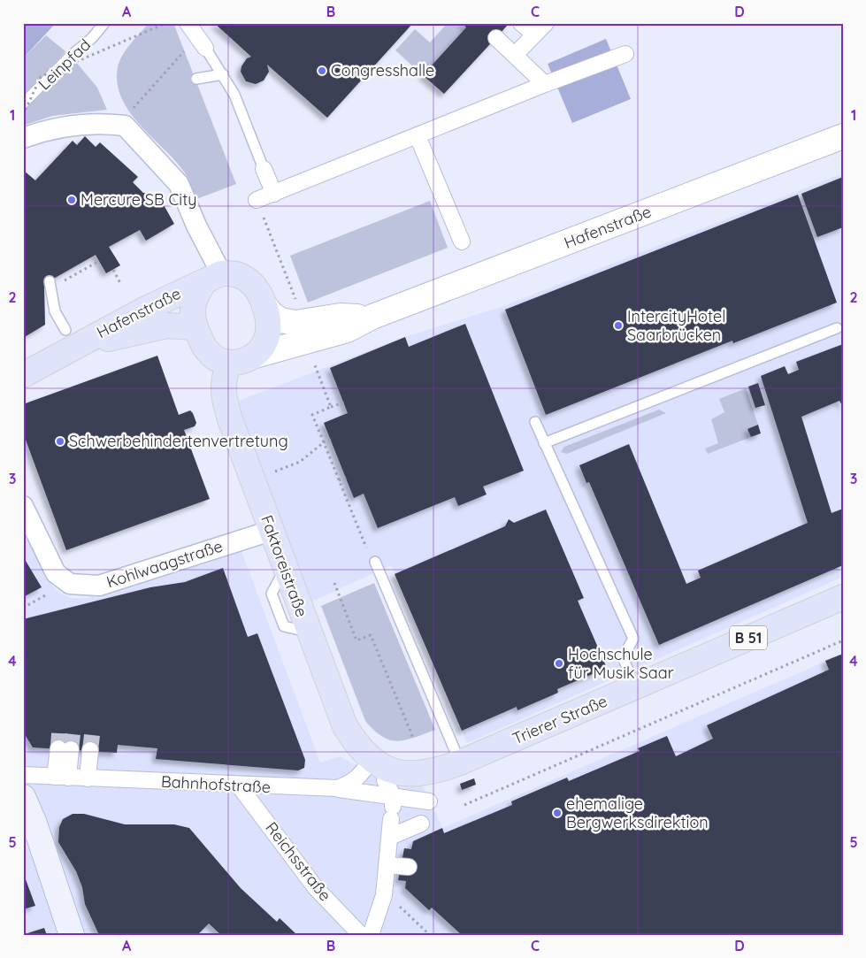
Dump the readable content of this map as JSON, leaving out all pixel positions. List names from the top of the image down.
{
  "streets": {
    "main road": [
      "Hafenstraße",
      "Faktoreistraße",
      "B 51",
      "Trierer Straße"
    ],
    "street": ["Kohlwaagstraße", "Bahnhofstraße", "Reichsstraße"],
    "lane": ["Leinpfad"]
  },
  "crossings": [
    ["Hafenstraße", "Faktoreistraße"],
    ["Kohlwaagstraße", "Faktoreistraße"],
    ["Faktoreistraße", "Trierer Straße"],
    ["Faktoreistraße", "Bahnhofstraße"],
    ["Trierer Straße", "Bahnhofstraße"],
    ["Bahnhofstraße", "Reichsstraße"]
  ],
  "places": [
    "Congresshalle",
    "Mercure SB City",
    "IntercityHotel Saarbrücken",
    "Schwerbehindertenvertretung",
    "Hochschule für Musik Saar",
    "ehemalige Bergwerksdirektion"
  ],
  "grid": {
    "columns": [
      "A",
      "B",
      "C",
      "D"
    ],
    "rows": [
      "1",
      "2",
      "3",
      "4",
      "5"
    ]
  }
}
